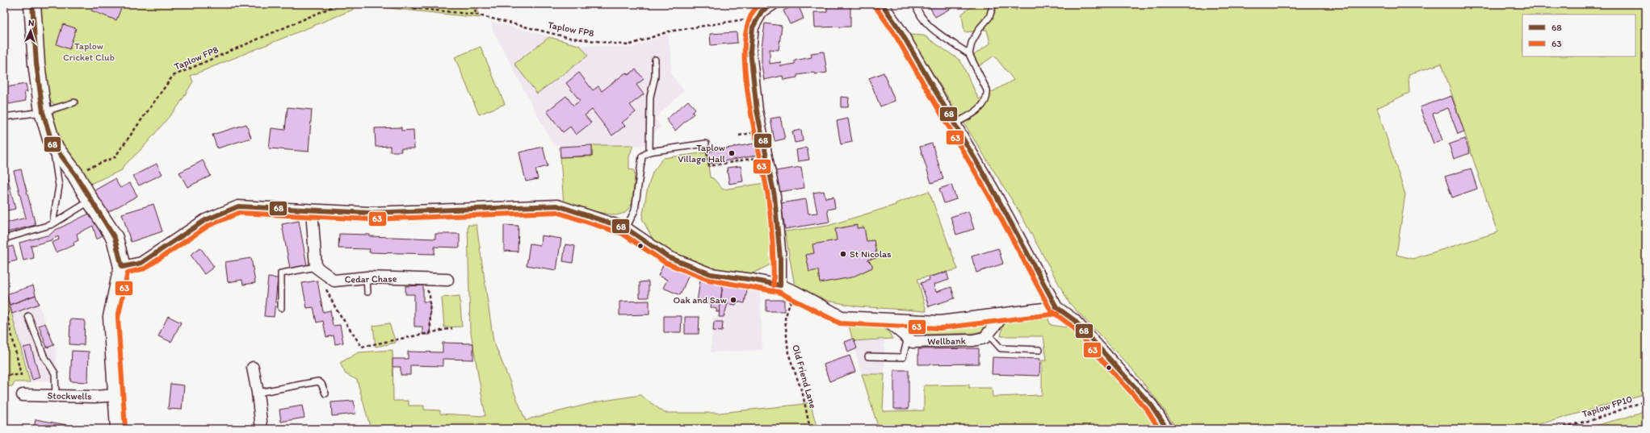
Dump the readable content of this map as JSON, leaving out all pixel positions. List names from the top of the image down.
{
  "streets": {
    "street": ["Cedar Chase", "Wellbank", "Stockwells"],
    "path": ["Taplow FP8", "Old Friend Lane", "Taplow FP10"]
  },
  "parks": ["Taplow Cricket Club"],
  "places": ["Taplow Village Hall", "St Nicolas", "Oak and Saw"],
  "lines": ["transit line 68", "transit line 63"],
  "legend": ["68", "63"],
  "north": "top"
}
